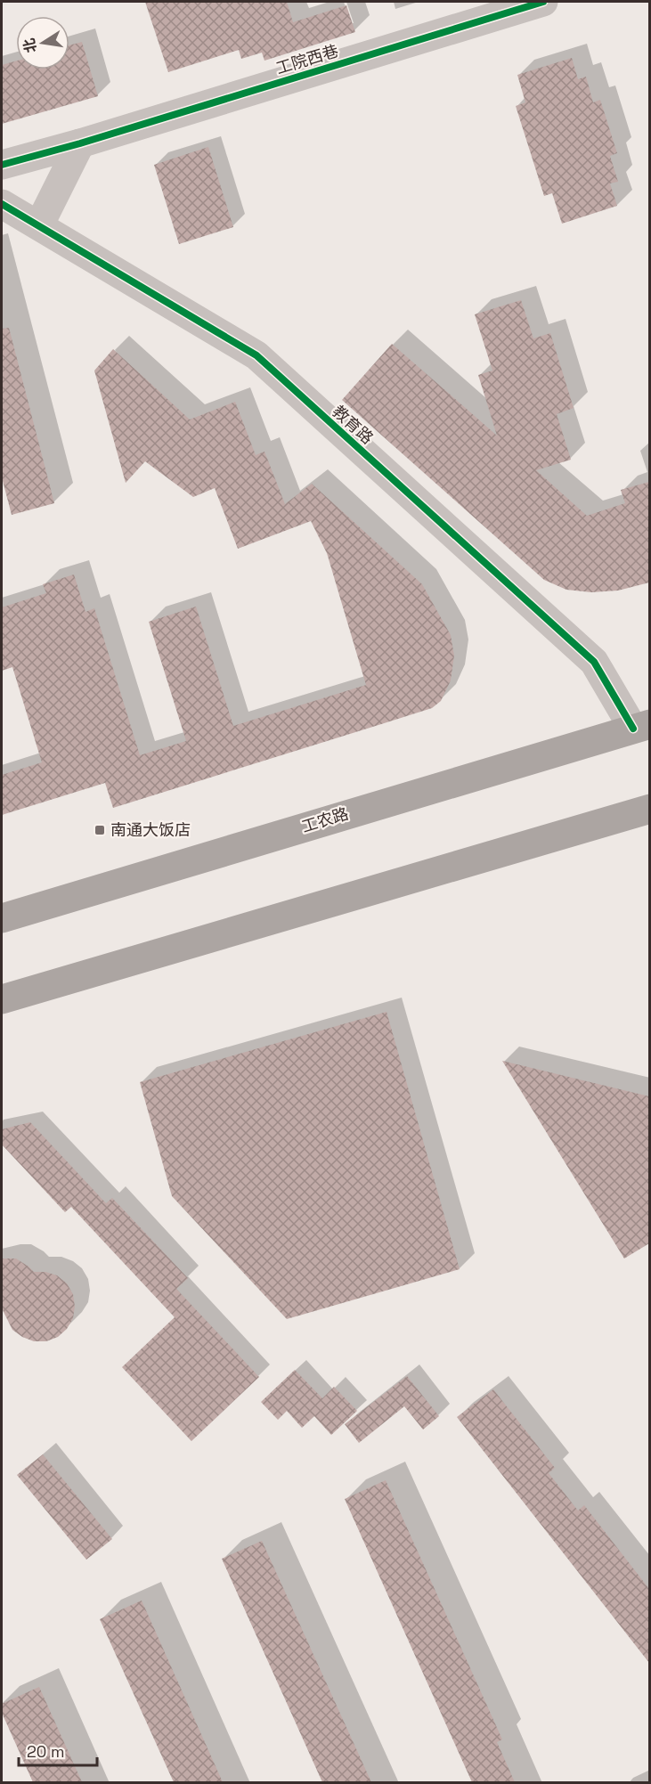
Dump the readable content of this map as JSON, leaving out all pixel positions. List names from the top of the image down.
{
  "streets": {
    "main road": ["工农路"],
    "street": ["工院西巷", "教育路"]
  },
  "crossings": [
    ["教育路", "工农路"]
  ],
  "places": {
    "transit": ["南通大饭店"]
  },
  "scale_bar": "20 m",
  "north": "left"
}
